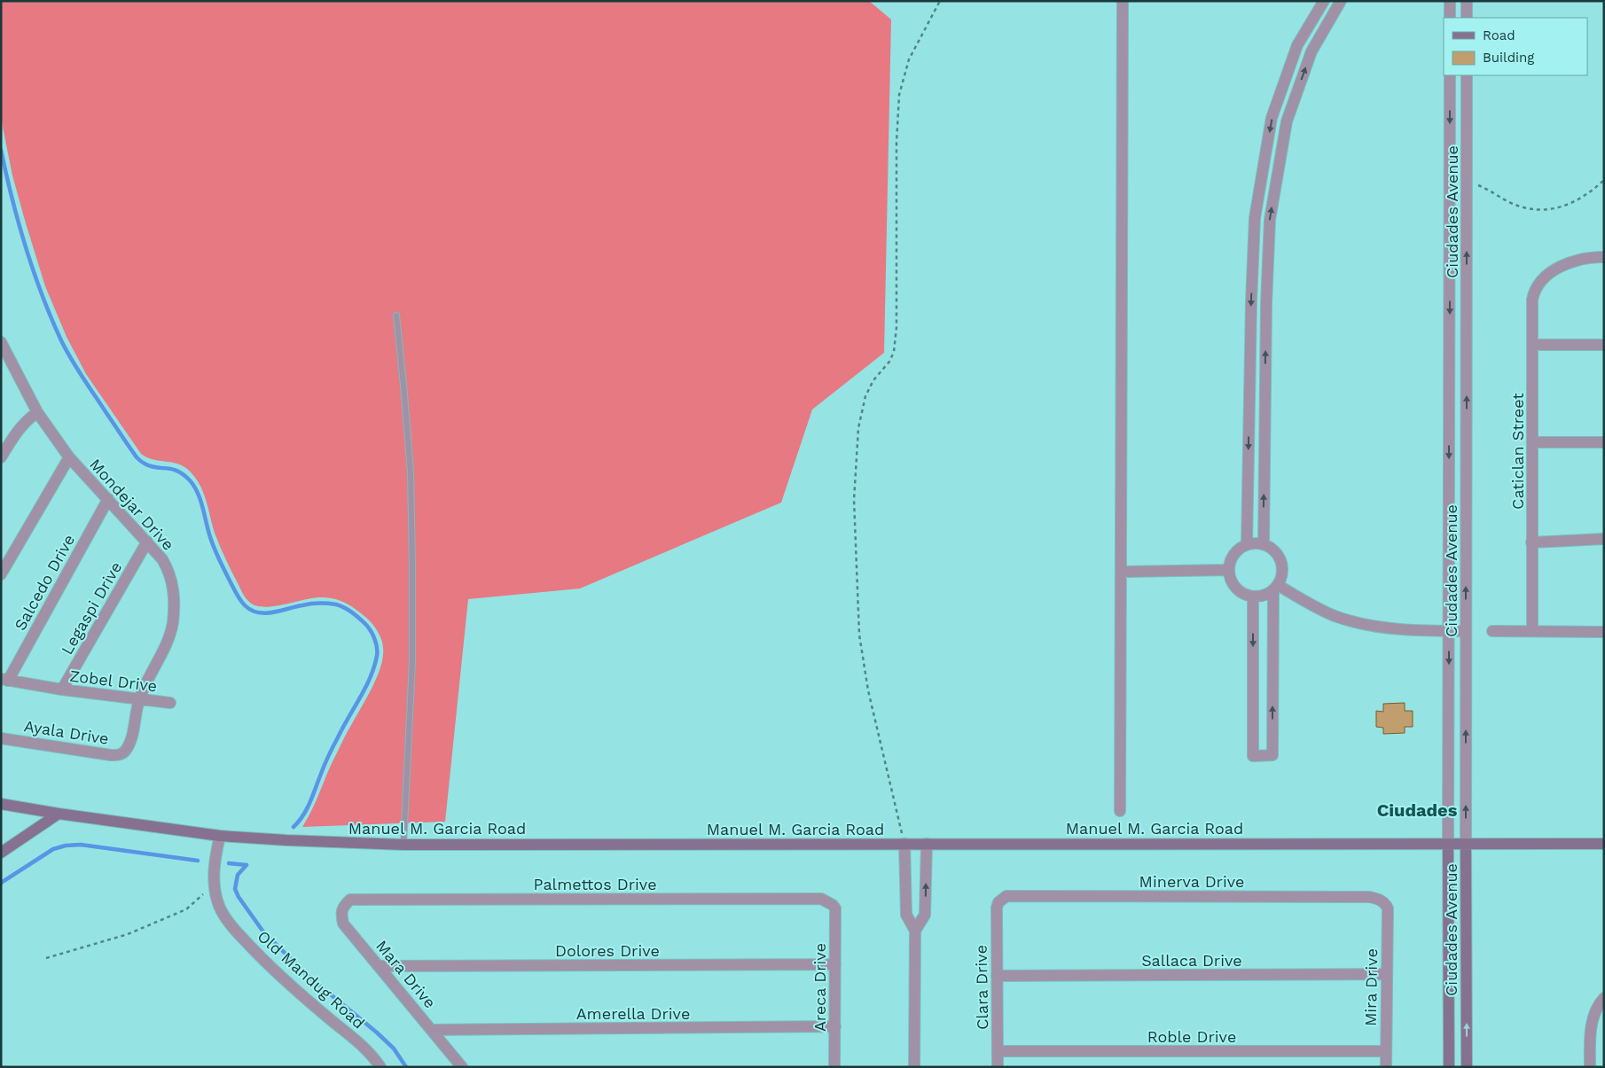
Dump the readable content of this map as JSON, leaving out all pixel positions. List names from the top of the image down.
{
  "streets": {
    "main road": ["Ciudades Avenue", "Manuel M. Garcia Road"],
    "street": [
      "Caticlan Street",
      "Mondejar Drive",
      "Salcedo Drive",
      "Legaspi Drive",
      "Zobel Drive",
      "Ayala Drive",
      "Minerva Drive",
      "Palmettos Drive",
      "Dolores Drive",
      "Sallaca Drive",
      "Mara Drive",
      "Old Mandug Road",
      "Areca Drive",
      "Clara Drive",
      "Mira Drive",
      "Amerella Drive",
      "Roble Drive"
    ]
  },
  "crossings": [
    ["Ciudades Avenue", "Manuel M. Garcia Road"],
    ["Mondejar Drive", "Salcedo Drive"],
    ["Mondejar Drive", "Legaspi Drive"],
    ["Mondejar Drive", "Zobel Drive"],
    ["Mondejar Drive", "Ayala Drive"],
    ["Salcedo Drive", "Zobel Drive"],
    ["Legaspi Drive", "Zobel Drive"],
    ["Zobel Drive", "Ayala Drive"],
    ["Manuel M. Garcia Road", "Old Mandug Road"],
    ["Minerva Drive", "Clara Drive"],
    ["Minerva Drive", "Mira Drive"],
    ["Palmettos Drive", "Mara Drive"],
    ["Palmettos Drive", "Areca Drive"],
    ["Dolores Drive", "Mara Drive"],
    ["Dolores Drive", "Areca Drive"],
    ["Sallaca Drive", "Clara Drive"],
    ["Sallaca Drive", "Mira Drive"],
    ["Mara Drive", "Amerella Drive"],
    ["Areca Drive", "Amerella Drive"],
    ["Clara Drive", "Roble Drive"],
    ["Mira Drive", "Roble Drive"]
  ],
  "districts": ["Ciudades"],
  "legend": ["Road", "Building"]
}
